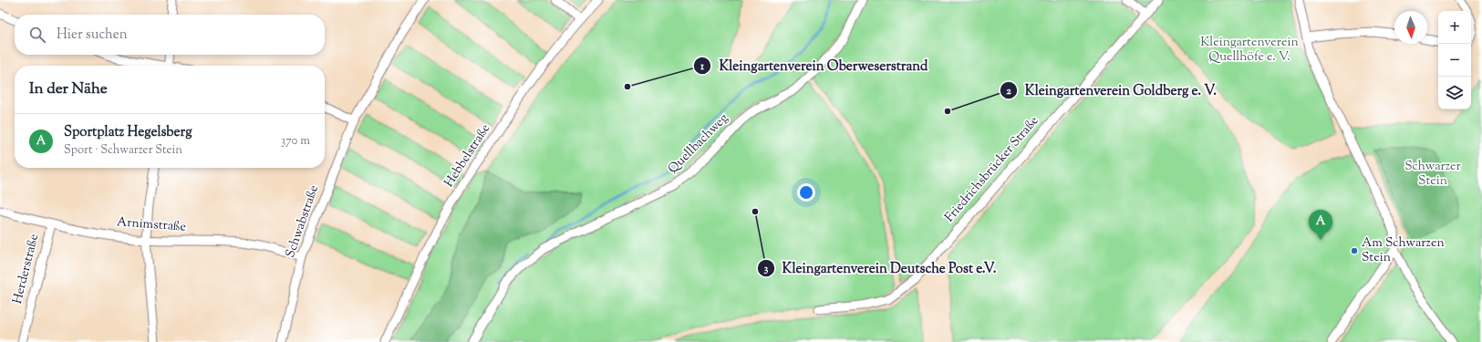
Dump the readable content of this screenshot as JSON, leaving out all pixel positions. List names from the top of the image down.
{
  "streets": {
    "street": [
      "Quellbachweg",
      "Hebbelstraße",
      "Friedrichsbrücker Straße",
      "Schwabstraße",
      "Arnimstraße",
      "Herderstraße"
    ]
  },
  "crossings": [
    ["Schwabstraße", "Arnimstraße"],
    ["Arnimstraße", "Herderstraße"]
  ],
  "parks": ["Kleingartenverein Quellhöfe e. V.", "Schwarzer Stein"],
  "places": [
    "Kleingartenverein Oberweserstrand",
    "Kleingartenverein Goldberg e. V.",
    "Kleingartenverein Deutsche Post e.V.",
    "Am Schwarzen Stein"
  ],
  "north": "bottom",
  "page": {
    "map_buttons": ["+", "−"],
    "search": "Hier suchen",
    "heading": "In der Nähe",
    "list": [
      {
        "mark": "A",
        "name": "Sportplatz Hegelsberg",
        "note": "Sport · Schwarzer Stein",
        "value": "370 m"
      }
    ],
    "pins": "A"
  }
}
